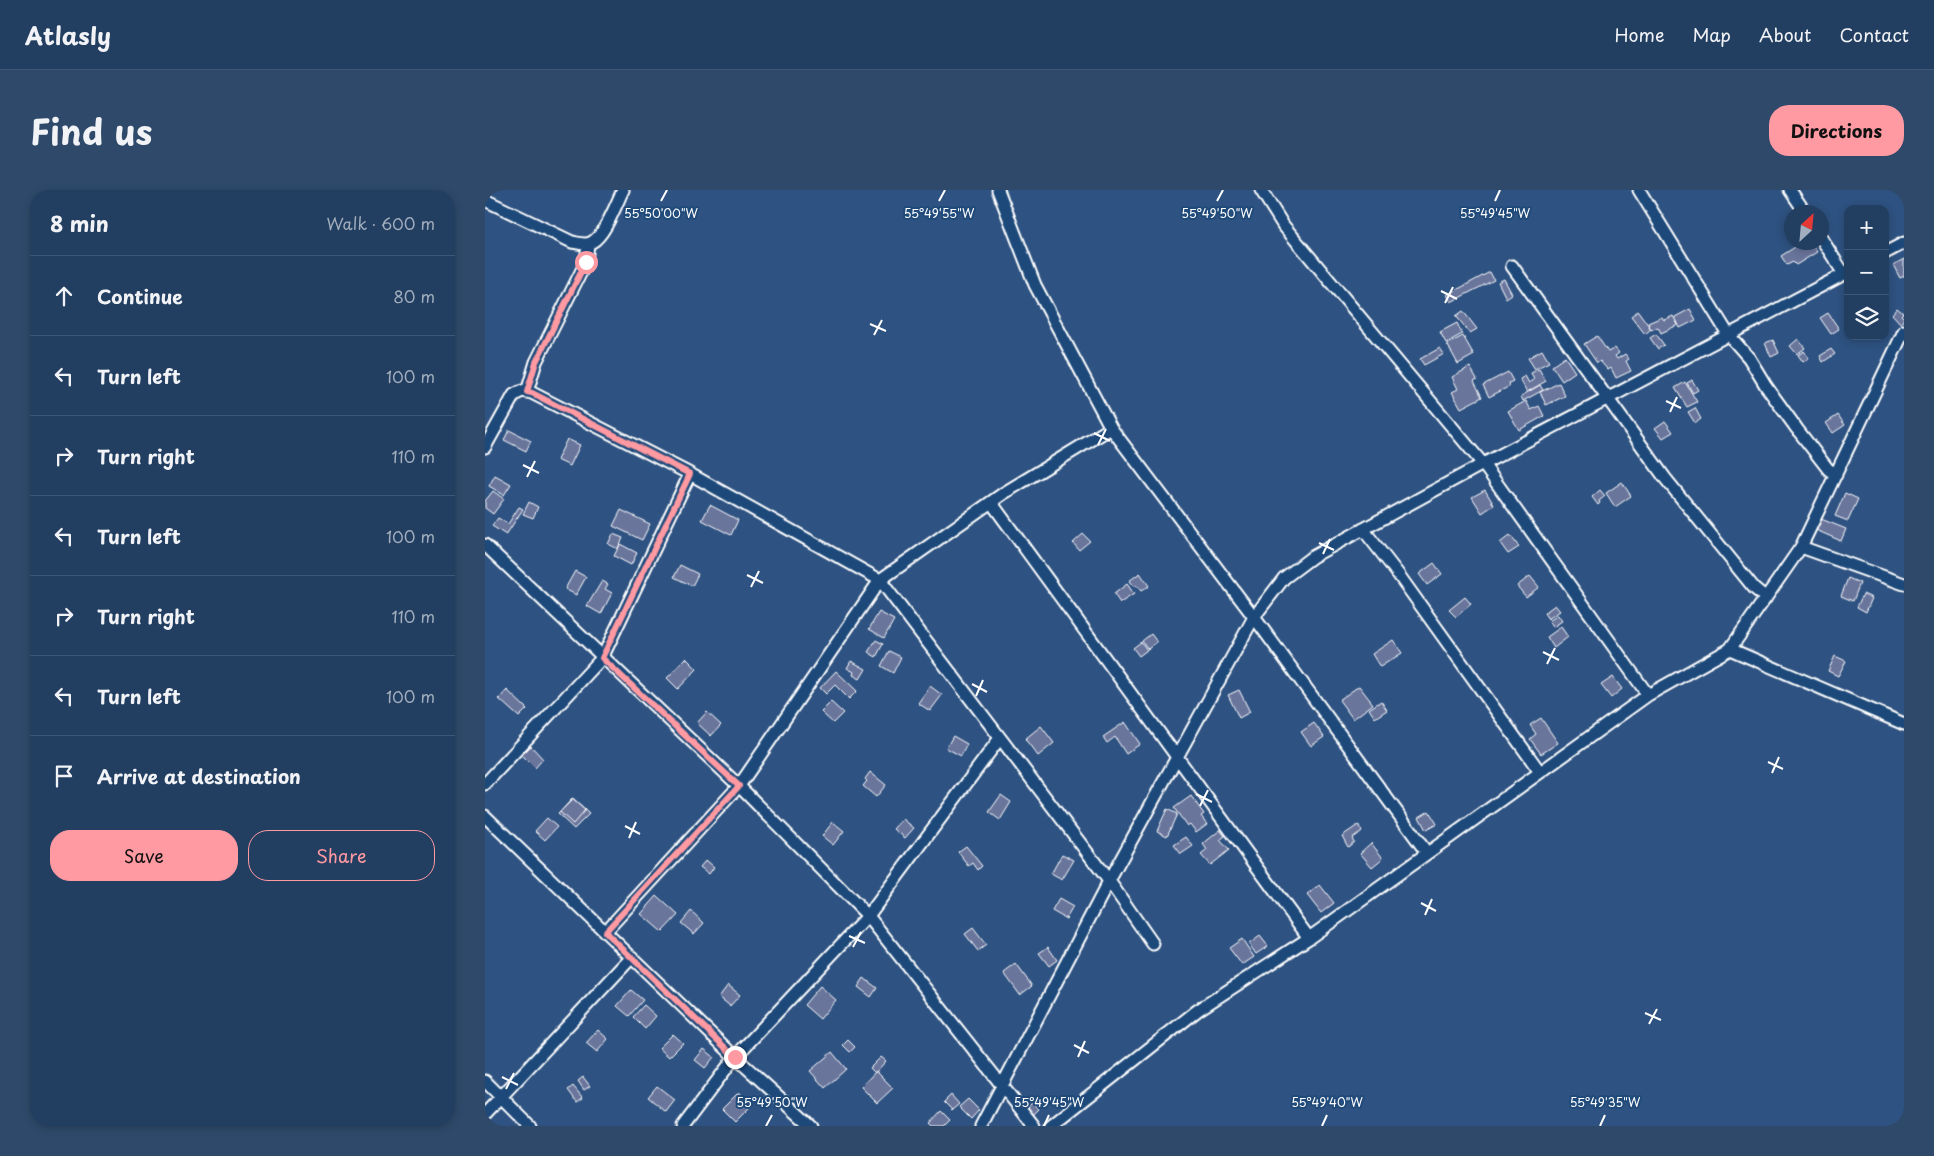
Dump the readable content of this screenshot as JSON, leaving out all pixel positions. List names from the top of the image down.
{
  "north": "top right",
  "page": {
    "header": "Atlasly",
    "nav": [
      "Home",
      "Map",
      "About",
      "Contact"
    ],
    "title": "Find us",
    "buttons": [
      "Directions",
      ["Save", "Share"]
    ],
    "heading": ["8 min", "Walk · 600 m"],
    "map_buttons": ["+", "−"],
    "list": [
      ["Continue", "80 m"],
      ["Turn left", "100 m"],
      ["Turn right", "110 m"],
      ["Turn left", "100 m"],
      ["Turn right", "110 m"],
      ["Turn left", "100 m"],
      "Arrive at destination"
    ]
  },
  "coordinates": [
    "55°50'00\"W",
    "55°49'55\"W",
    "55°49'50\"W",
    "55°49'45\"W",
    "55°49'40\"W",
    "55°49'35\"W"
  ]
}
